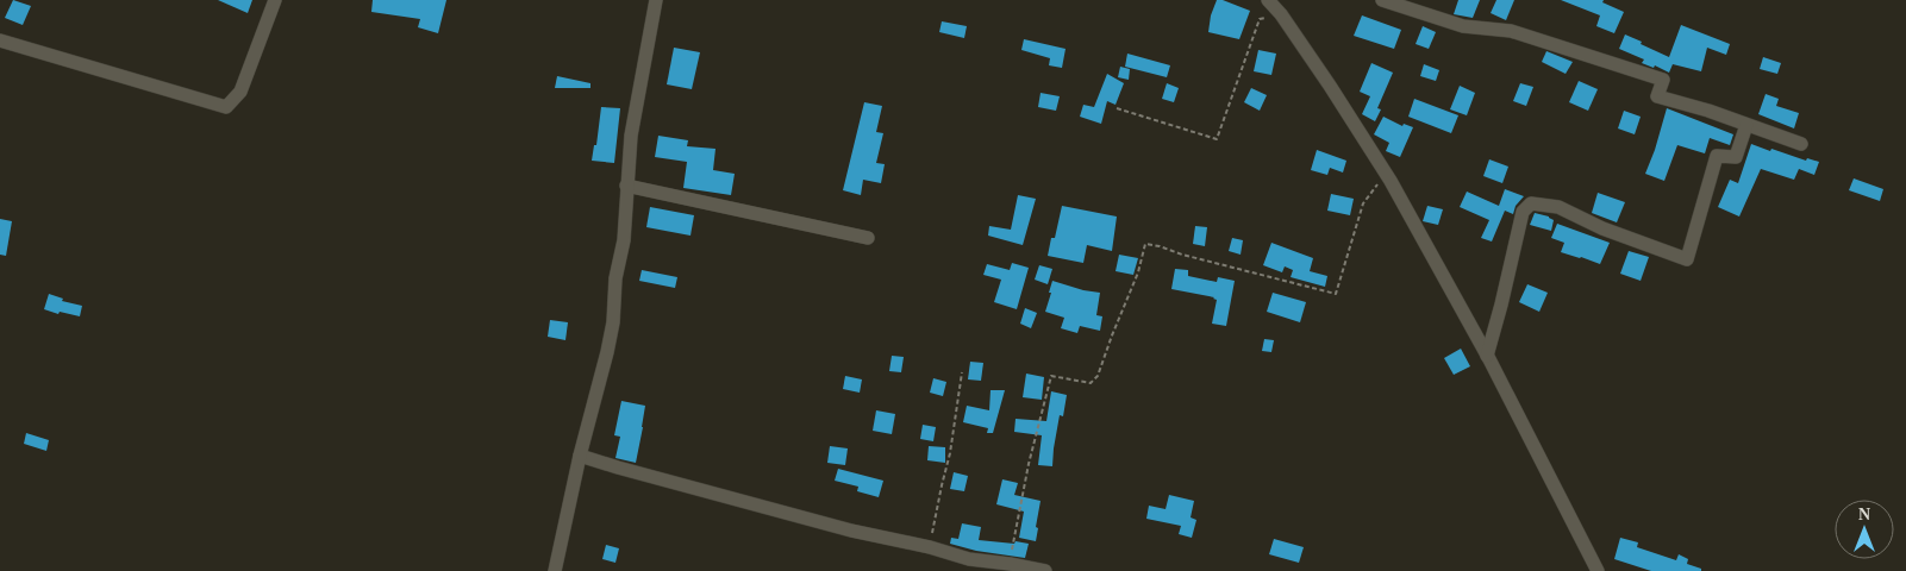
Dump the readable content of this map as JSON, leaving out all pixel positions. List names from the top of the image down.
{
  "north": "top"
}
